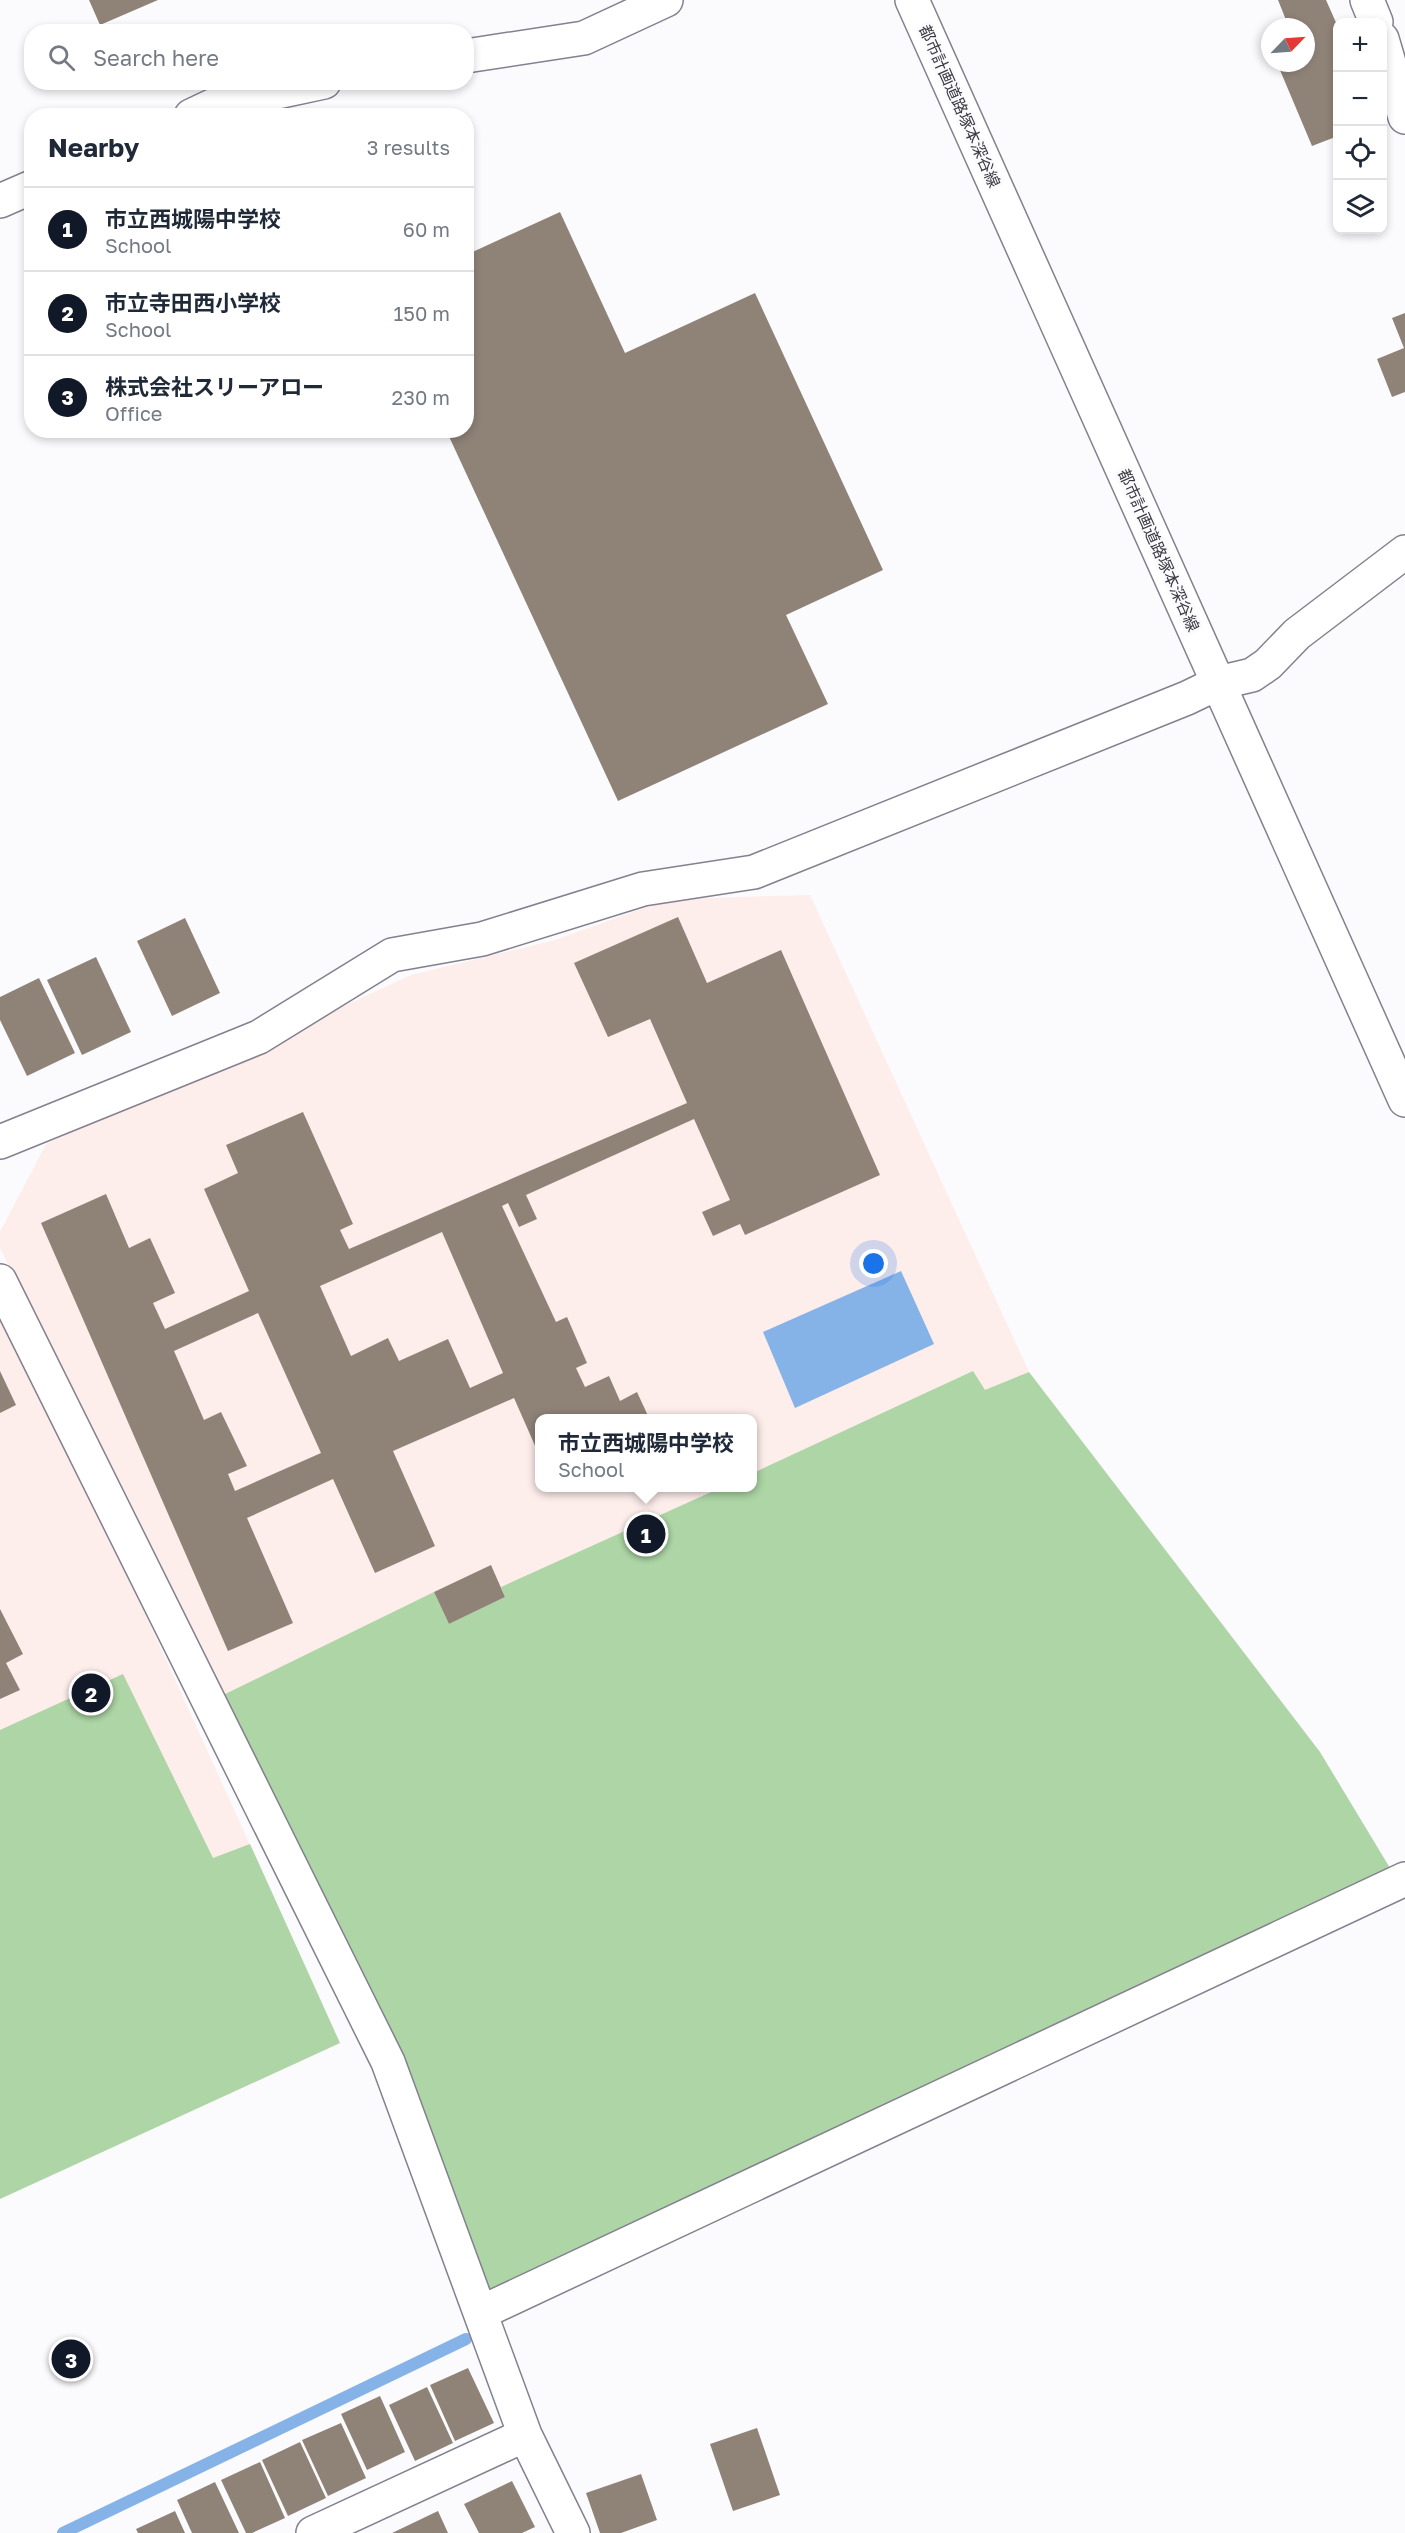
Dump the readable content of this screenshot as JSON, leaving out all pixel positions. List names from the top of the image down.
{
  "streets": {
    "street": ["都市計画道路塚本深谷線"]
  },
  "north": "top right",
  "page": {
    "map_buttons": ["+", "−"],
    "search": "Search here",
    "heading": ["Nearby", "3 results"],
    "list": [
      {
        "mark": "1",
        "name": "市立西城陽中学校",
        "note": "School",
        "value": "60 m"
      },
      {
        "mark": "2",
        "name": "市立寺田西小学校",
        "note": "School",
        "value": "150 m"
      },
      {
        "mark": "3",
        "name": "株式会社スリーアロー",
        "note": "Office",
        "value": "230 m"
      }
    ],
    "popup": ["市立西城陽中学校", "School"],
    "pins": ["1", "2", "3"]
  }
}
